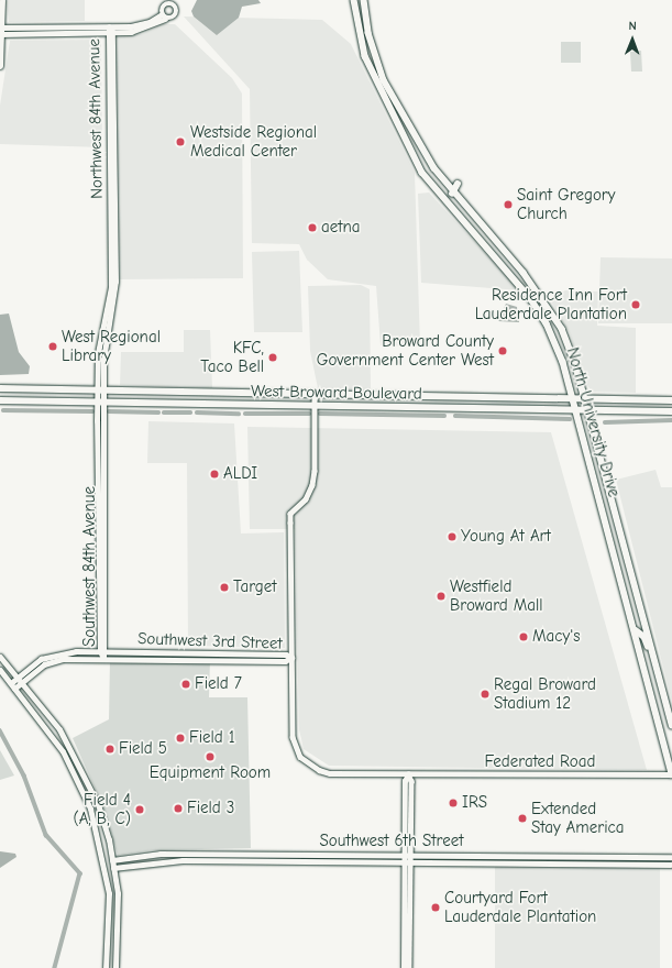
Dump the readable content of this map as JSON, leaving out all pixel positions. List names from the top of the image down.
{
  "streets": {
    "main road": ["West Broward Boulevard", "North University Drive"],
    "street": [
      "Northwest 84th Avenue",
      "Southwest 84th Avenue",
      "Southwest 3rd Street",
      "Federated Road",
      "Southwest 6th Street"
    ]
  },
  "crossings": [
    ["Northwest 84th Avenue", "West Broward Boulevard"],
    ["Northwest 84th Avenue", "Southwest 84th Avenue"],
    ["West Broward Boulevard", "North University Drive"],
    ["West Broward Boulevard", "Southwest 84th Avenue"],
    ["West Broward Boulevard", "Federated Road"],
    ["North University Drive", "Federated Road"],
    ["Southwest 84th Avenue", "Southwest 3rd Street"],
    ["Southwest 3rd Street", "Federated Road"]
  ],
  "places": [
    "Westside Regional Medical Center",
    "Saint Gregory Church",
    "aetna",
    "Residence Inn Fort Lauderdale Plantation",
    "West Regional Library",
    "Broward County Government Center West",
    "KFC, Taco Bell",
    "ALDI",
    "Young At Art",
    "Target",
    "Westfield Broward Mall",
    "Macy's",
    "Field 7",
    "Regal Broward Stadium 12",
    "Field 1",
    "Field 5",
    "Equipment Room",
    "IRS",
    "Field 3",
    "Field 4 (A, B, C)",
    "Extended Stay America",
    "Courtyard Fort Lauderdale Plantation"
  ],
  "north": "top"
}
